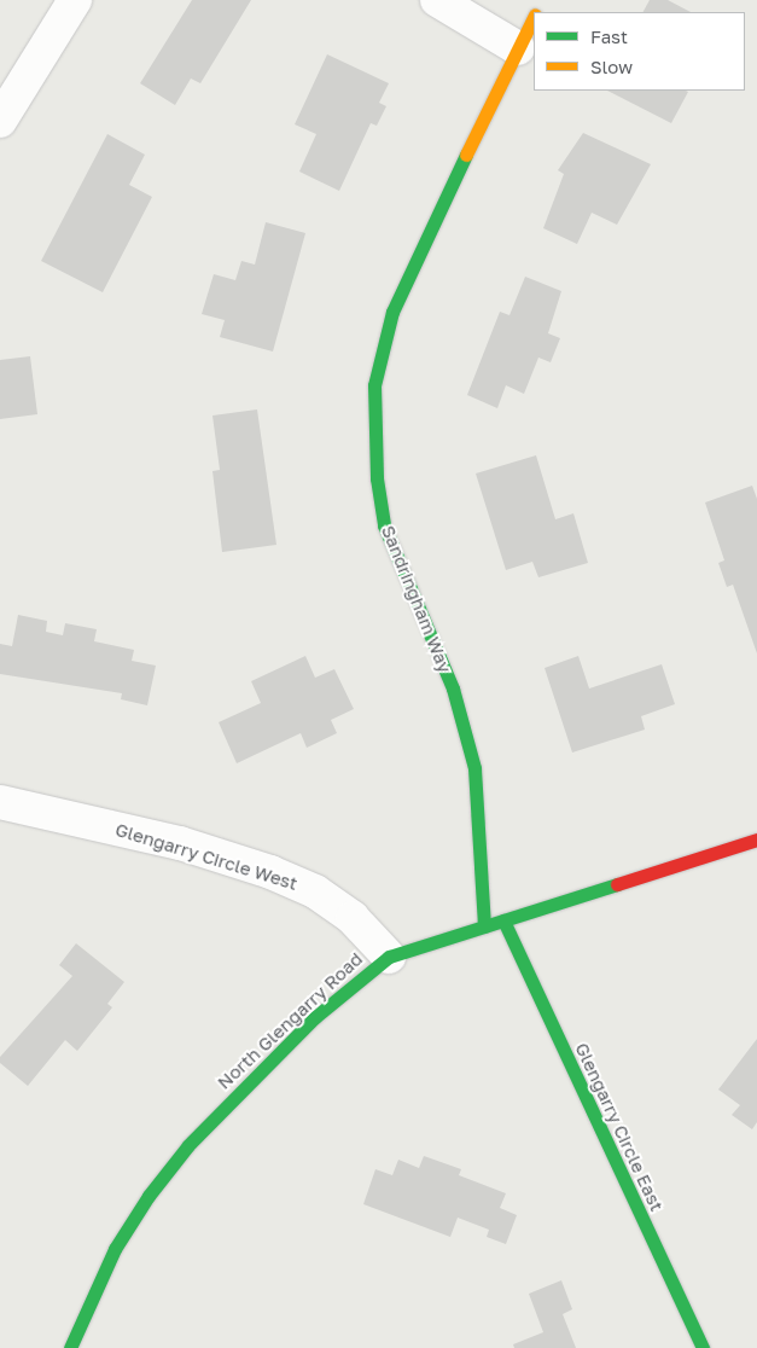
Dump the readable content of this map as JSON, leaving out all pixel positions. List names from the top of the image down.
{
  "streets": {
    "street": [
      "Sandringham Way",
      "Glengarry Circle West",
      "North Glengarry Road",
      "Glengarry Circle East"
    ]
  },
  "crossings": [
    ["Sandringham Way", "North Glengarry Road"],
    ["Glengarry Circle West", "North Glengarry Road"],
    ["North Glengarry Road", "Glengarry Circle East"]
  ],
  "legend": ["Fast", "Slow"]
}
